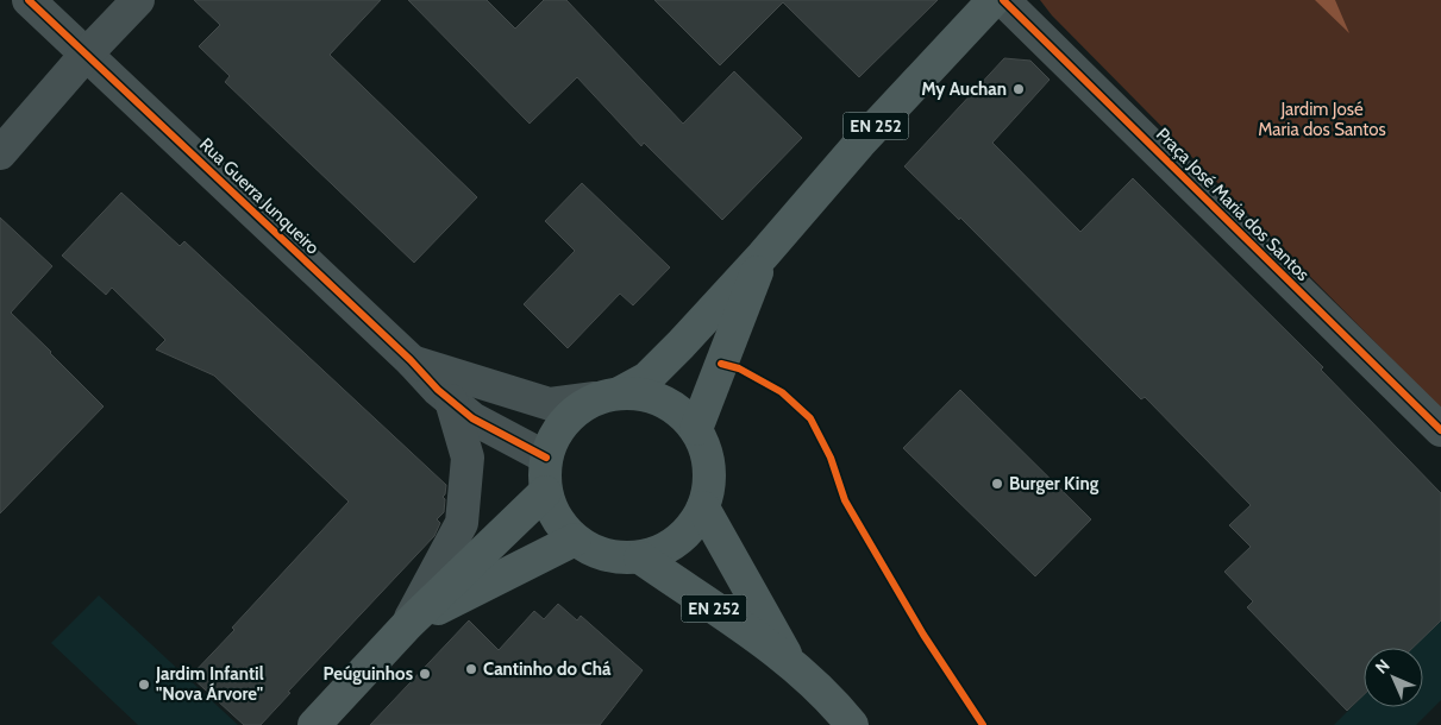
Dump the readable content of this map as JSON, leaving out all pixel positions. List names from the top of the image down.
{
  "streets": {
    "main road": ["EN 252"],
    "street": ["Rua Guerra Junqueiro", "Praça José Maria dos Santos"]
  },
  "crossings": [
    ["EN 252", "Rua Guerra Junqueiro"]
  ],
  "parks": ["Jardim José Maria dos Santos"],
  "places": [
    "My Auchan",
    "Burger King",
    "Cantinho do Chá",
    "Peúguinhos",
    "Jardim Infantil \"Nova Árvore\""
  ],
  "north": "top left"
}
